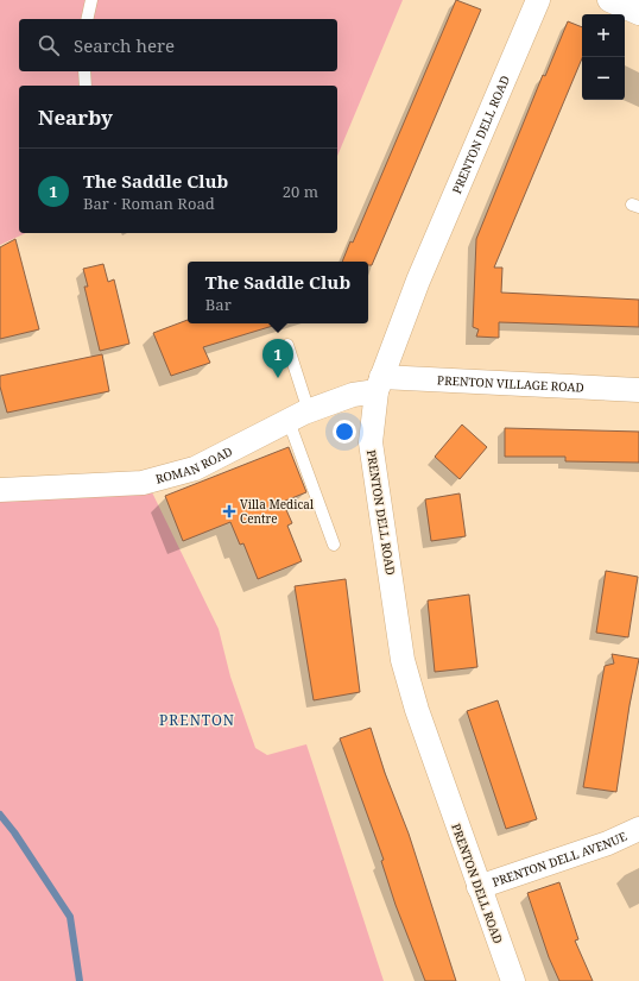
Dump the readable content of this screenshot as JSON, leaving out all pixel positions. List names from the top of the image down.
{
  "streets": {
    "street": [
      "PRENTON DELL ROAD",
      "PRENTON VILLAGE ROAD",
      "ROMAN ROAD",
      "PRENTON DELL AVENUE"
    ]
  },
  "crossings": [
    ["PRENTON DELL ROAD", "PRENTON VILLAGE ROAD"],
    ["PRENTON DELL ROAD", "ROMAN ROAD"],
    ["PRENTON DELL ROAD", "PRENTON DELL AVENUE"],
    ["PRENTON VILLAGE ROAD", "ROMAN ROAD"]
  ],
  "districts": ["PRENTON"],
  "places": {
    "health": ["Villa Medical Centre"]
  },
  "page": {
    "map_buttons": ["+", "−"],
    "search": "Search here",
    "heading": "Nearby",
    "list": [
      {
        "mark": "1",
        "name": "The Saddle Club",
        "note": "Bar · Roman Road",
        "value": "20 m"
      }
    ],
    "popup": ["The Saddle Club", "Bar"],
    "pins": "1"
  }
}
